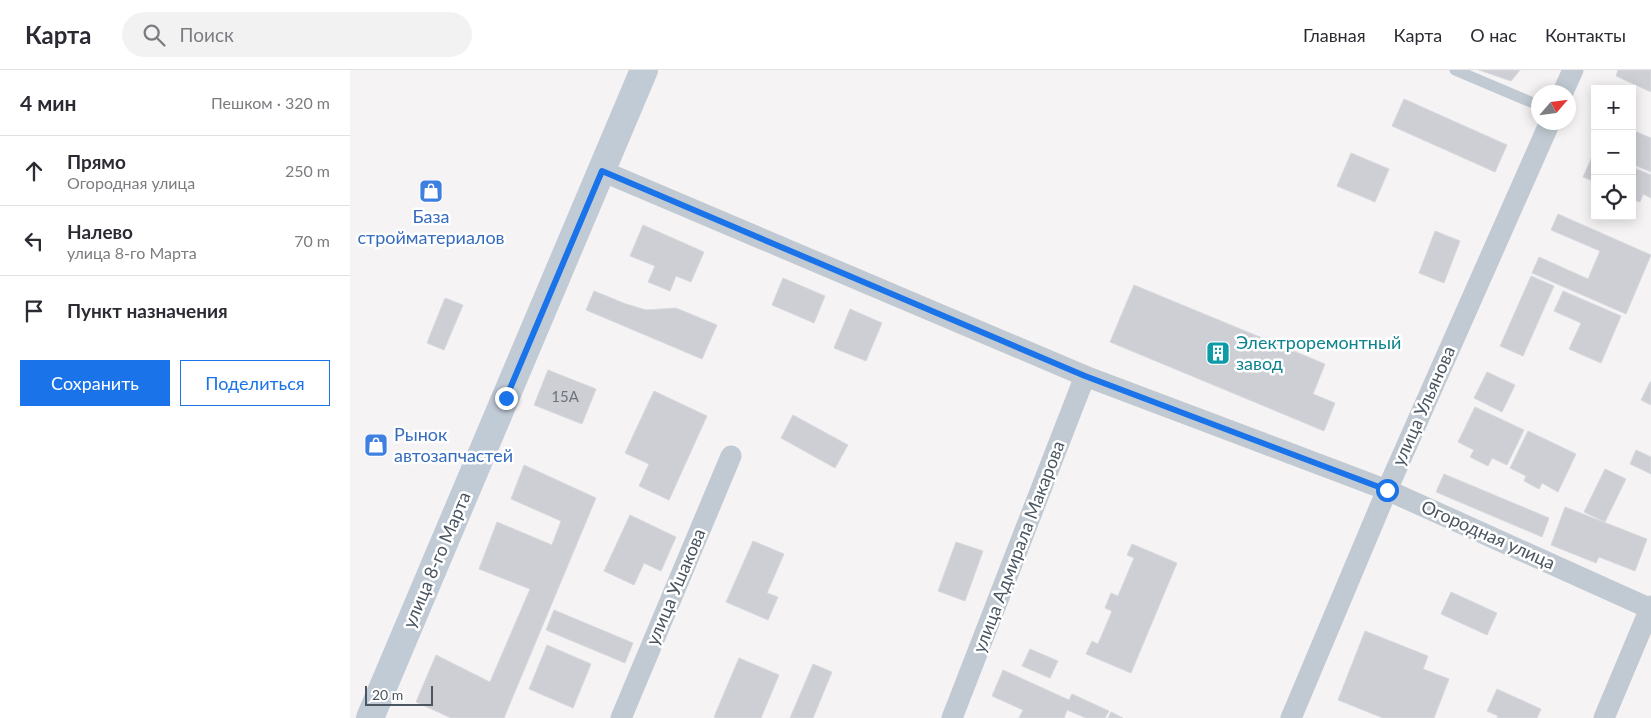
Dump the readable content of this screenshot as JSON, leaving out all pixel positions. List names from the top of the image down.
{
  "streets": {
    "street": [
      "улица Ульянова",
      "Огородная улица",
      "улица Адмирала Макарова",
      "улица 8-го Марта",
      "улица Ушакова"
    ]
  },
  "crossings": [
    ["улица Ульянова", "Огородная улица"],
    ["Огородная улица", "улица Адмирала Макарова"],
    ["Огородная улица", "улица 8-го Марта"]
  ],
  "places": {
    "shop": ["База стройматериалов", "Рынок автозапчастей"],
    "building": ["Электроремонтный завод"]
  },
  "house_numbers": ["15А"],
  "scale_bar": "20 m",
  "north": "top right",
  "page": {
    "header": "Карта",
    "search": "Поиск",
    "nav": [
      "Главная",
      "Карта",
      "О нас",
      "Контакты"
    ],
    "heading": ["4 мин", "Пешком · 320 m"],
    "map_buttons": ["+", "−"],
    "list": [
      ["Прямо", "Огородная улица", "250 m"],
      ["Налево", "улица 8-го Марта", "70 m"],
      "Пункт назначения"
    ],
    "buttons": ["Сохранить", "Поделиться"],
    "scale": "20 m"
  }
}
